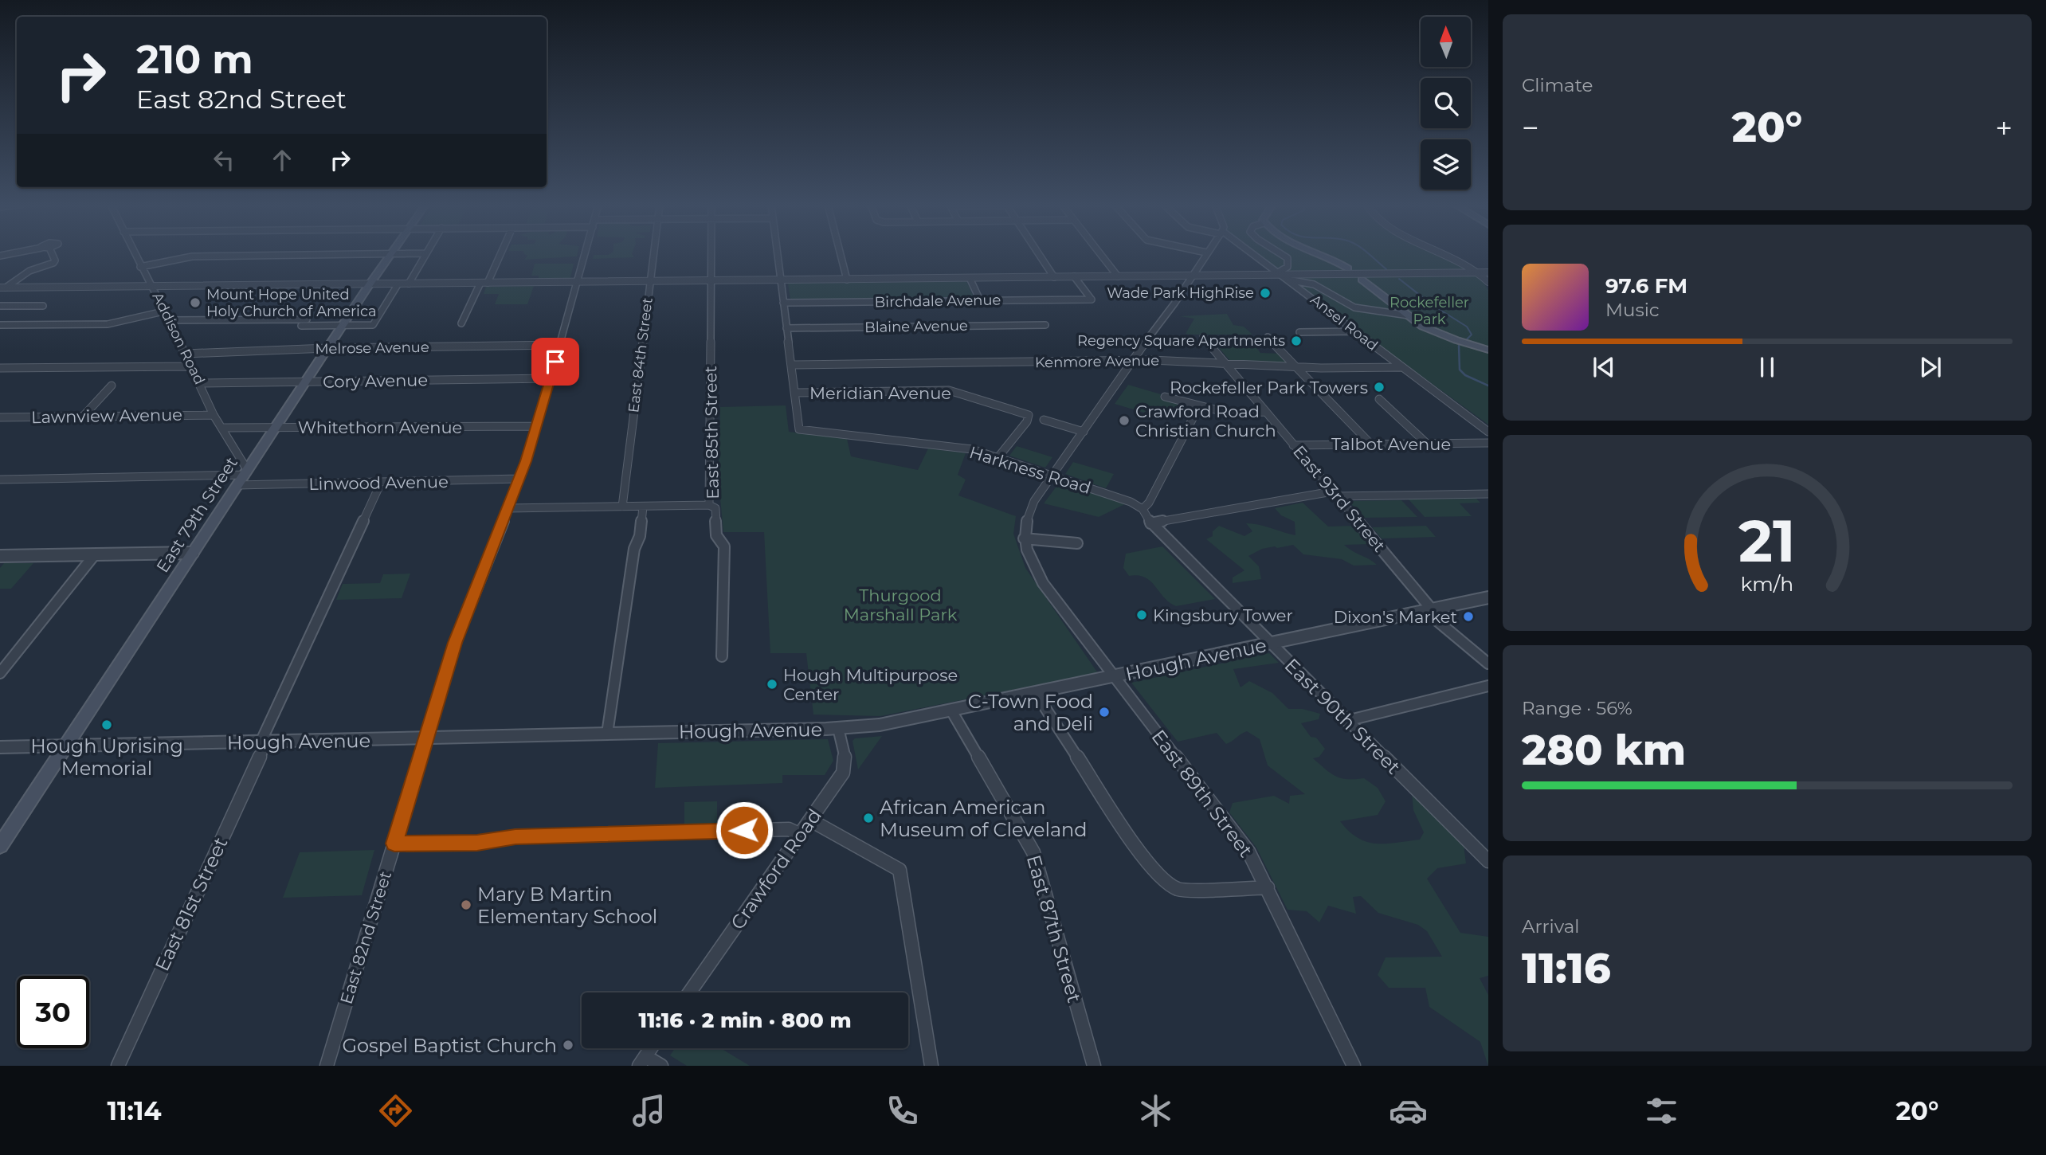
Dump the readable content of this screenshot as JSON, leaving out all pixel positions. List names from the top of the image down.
{
  "streets": {
    "main road": ["East 79th Street"],
    "street": [
      "Birchdale Avenue",
      "Ansel Road",
      "Blaine Avenue",
      "Addison Road",
      "Melrose Avenue",
      "East 84th Street",
      "Kenmore Avenue",
      "Cory Avenue",
      "Meridian Avenue",
      "Lawnview Avenue",
      "Whitethorn Avenue",
      "East 85th Street",
      "Talbot Avenue",
      "Harkness Road",
      "Linwood Avenue",
      "East 93rd Street",
      "Hough Avenue",
      "East 90th Street",
      "East 89th Street",
      "Crawford Road",
      "East 81st Street",
      "East 87th Street",
      "East 82nd Street"
    ]
  },
  "crossings": [
    ["Ansel Road", "Kenmore Avenue"],
    ["Addison Road", "Melrose Avenue"],
    ["Addison Road", "Cory Avenue"],
    ["Addison Road", "Lawnview Avenue"],
    ["Addison Road", "Whitethorn Avenue"],
    ["Addison Road", "Linwood Avenue"],
    ["Addison Road", "East 79th Street"],
    ["Melrose Avenue", "East 79th Street"],
    ["Melrose Avenue", "East 82nd Street"],
    ["Kenmore Avenue", "East 93rd Street"],
    ["Cory Avenue", "East 79th Street"],
    ["Cory Avenue", "East 82nd Street"],
    ["Meridian Avenue", "Harkness Road"],
    ["Whitethorn Avenue", "East 79th Street"],
    ["Whitethorn Avenue", "East 82nd Street"],
    ["Talbot Avenue", "East 93rd Street"],
    ["Linwood Avenue", "East 79th Street"],
    ["Linwood Avenue", "East 81st Street"],
    ["Linwood Avenue", "East 82nd Street"],
    ["East 93rd Street", "Hough Avenue"],
    ["East 79th Street", "Hough Avenue"],
    ["Hough Avenue", "East 90th Street"],
    ["Hough Avenue", "East 89th Street"],
    ["Hough Avenue", "Crawford Road"],
    ["Hough Avenue", "East 81st Street"],
    ["Hough Avenue", "East 87th Street"],
    ["Hough Avenue", "East 82nd Street"]
  ],
  "parks": ["Rockefeller Park", "Thurgood Marshall Park"],
  "places": [
    "Wade Park HighRise",
    "Mount Hope United Holy Church of America",
    "Regency Square Apartments",
    "Rockefeller Park Towers",
    "Crawford Road Christian Church",
    "Kingsbury Tower",
    "Dixon's Market",
    "Hough Multipurpose Center",
    "C-Town Food and Deli",
    "Hough Uprising Memorial",
    "African American Museum of Cleveland",
    "Mary B Martin Elementary School",
    "Gospel Baptist Church"
  ],
  "north": "top",
  "page": {
    "tile": [
      "Climate",
      ["Range · 56%", "280 km"],
      ["Arrival", "11:16"]
    ],
    "turn": ["210 m", "East 82nd Street"],
    "heat": ["−", "20°", "+"],
    "song": ["97.6 FM", "Music"],
    "limit": "30",
    "trip": "11:16 · 2 min · 800 m",
    "tabs": ["11:14", "20°"],
    "gauge": ["21", "km/h"]
  }
}
